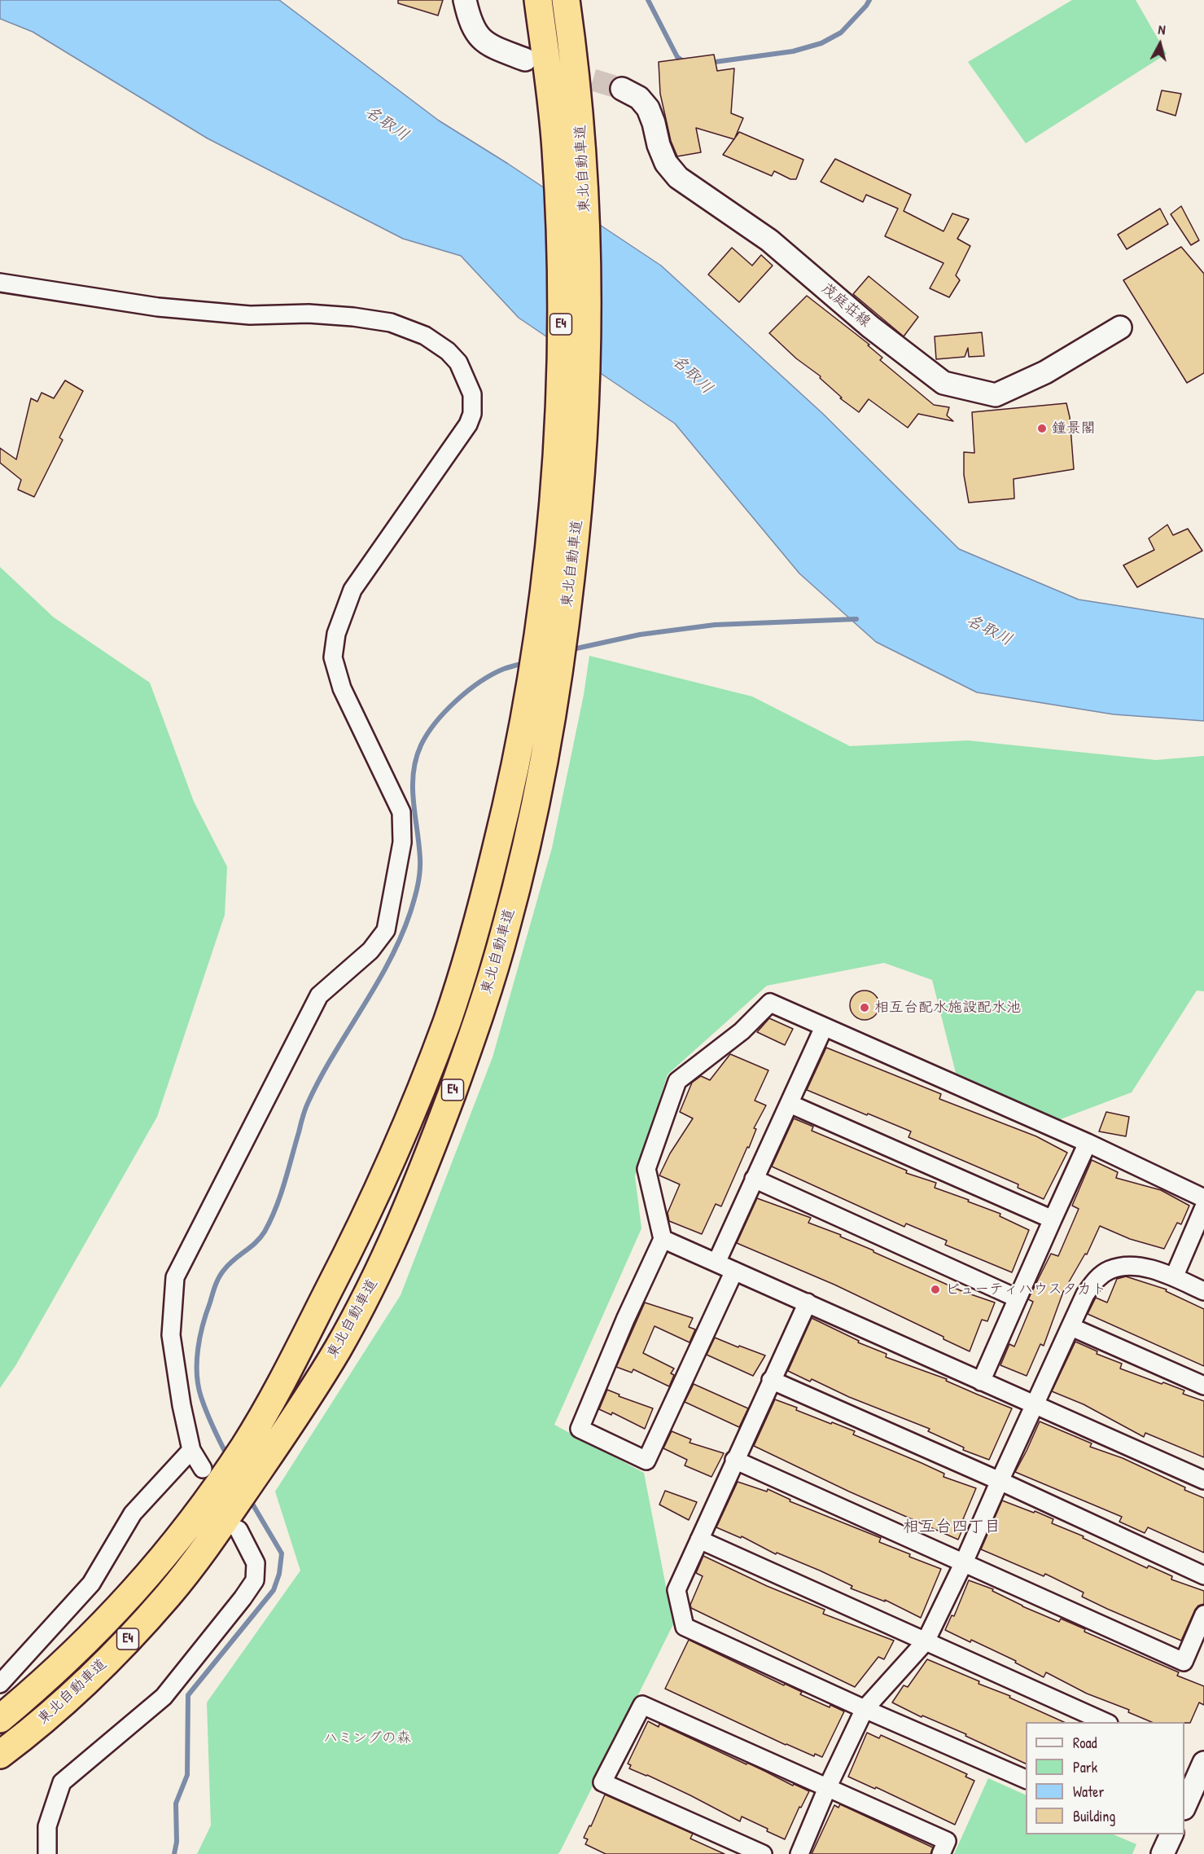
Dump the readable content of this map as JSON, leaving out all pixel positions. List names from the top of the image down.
{
  "streets": {
    "highway": ["東北自動車道", "E4"],
    "street": ["茂庭荘線"]
  },
  "districts": ["相互台四丁目"],
  "water": ["名取川"],
  "parks": ["ハミングの森"],
  "places": ["鐘景閣", "相互台配水施設配水池", "ビューティハウスタカト"],
  "legend": [
    "Road",
    "Park",
    "Water",
    "Building"
  ],
  "north": "top"
}
